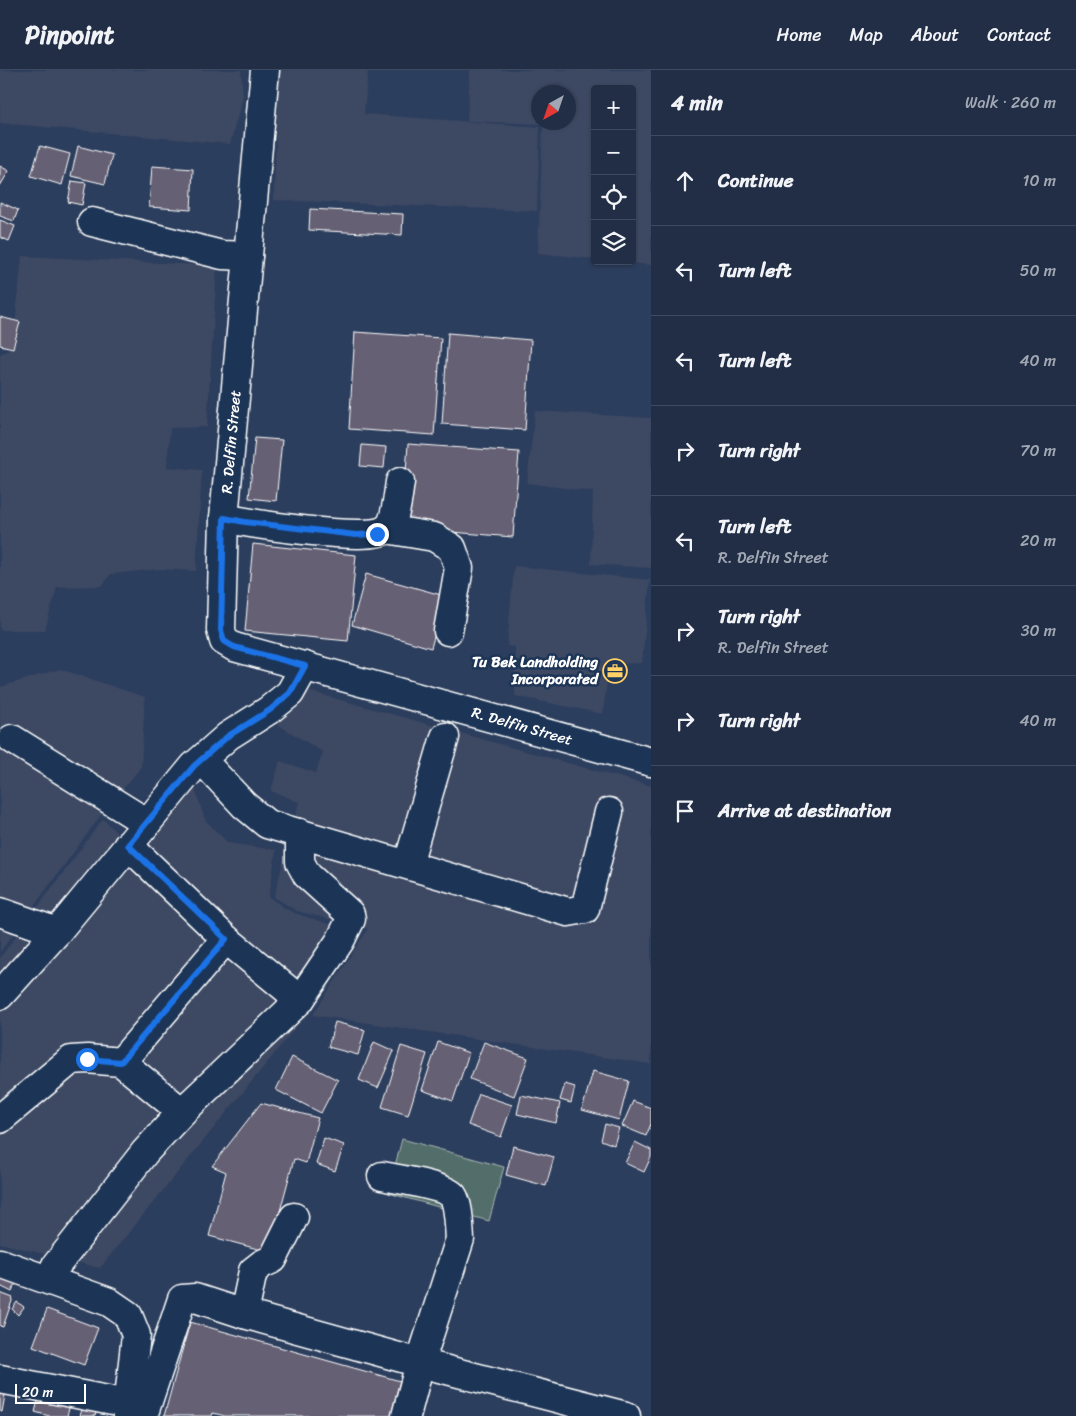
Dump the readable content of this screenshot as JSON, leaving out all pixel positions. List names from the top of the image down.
{
  "streets": {
    "street": ["R. Delfin Street"]
  },
  "places": {
    "office": ["Tu Bek Landholding Incorporated"]
  },
  "scale_bar": "20 m",
  "north": "bottom left",
  "page": {
    "header": "Pinpoint",
    "nav": [
      "Home",
      "Map",
      "About",
      "Contact"
    ],
    "heading": ["4 min", "Walk · 260 m"],
    "map_buttons": ["+", "−"],
    "list": [
      ["Continue", "10 m"],
      ["Turn left", "50 m"],
      ["Turn left", "40 m"],
      ["Turn right", "70 m"],
      ["Turn left", "R. Delfin Street", "20 m"],
      ["Turn right", "R. Delfin Street", "30 m"],
      ["Turn right", "40 m"],
      "Arrive at destination"
    ],
    "scale": "20 m"
  }
}
